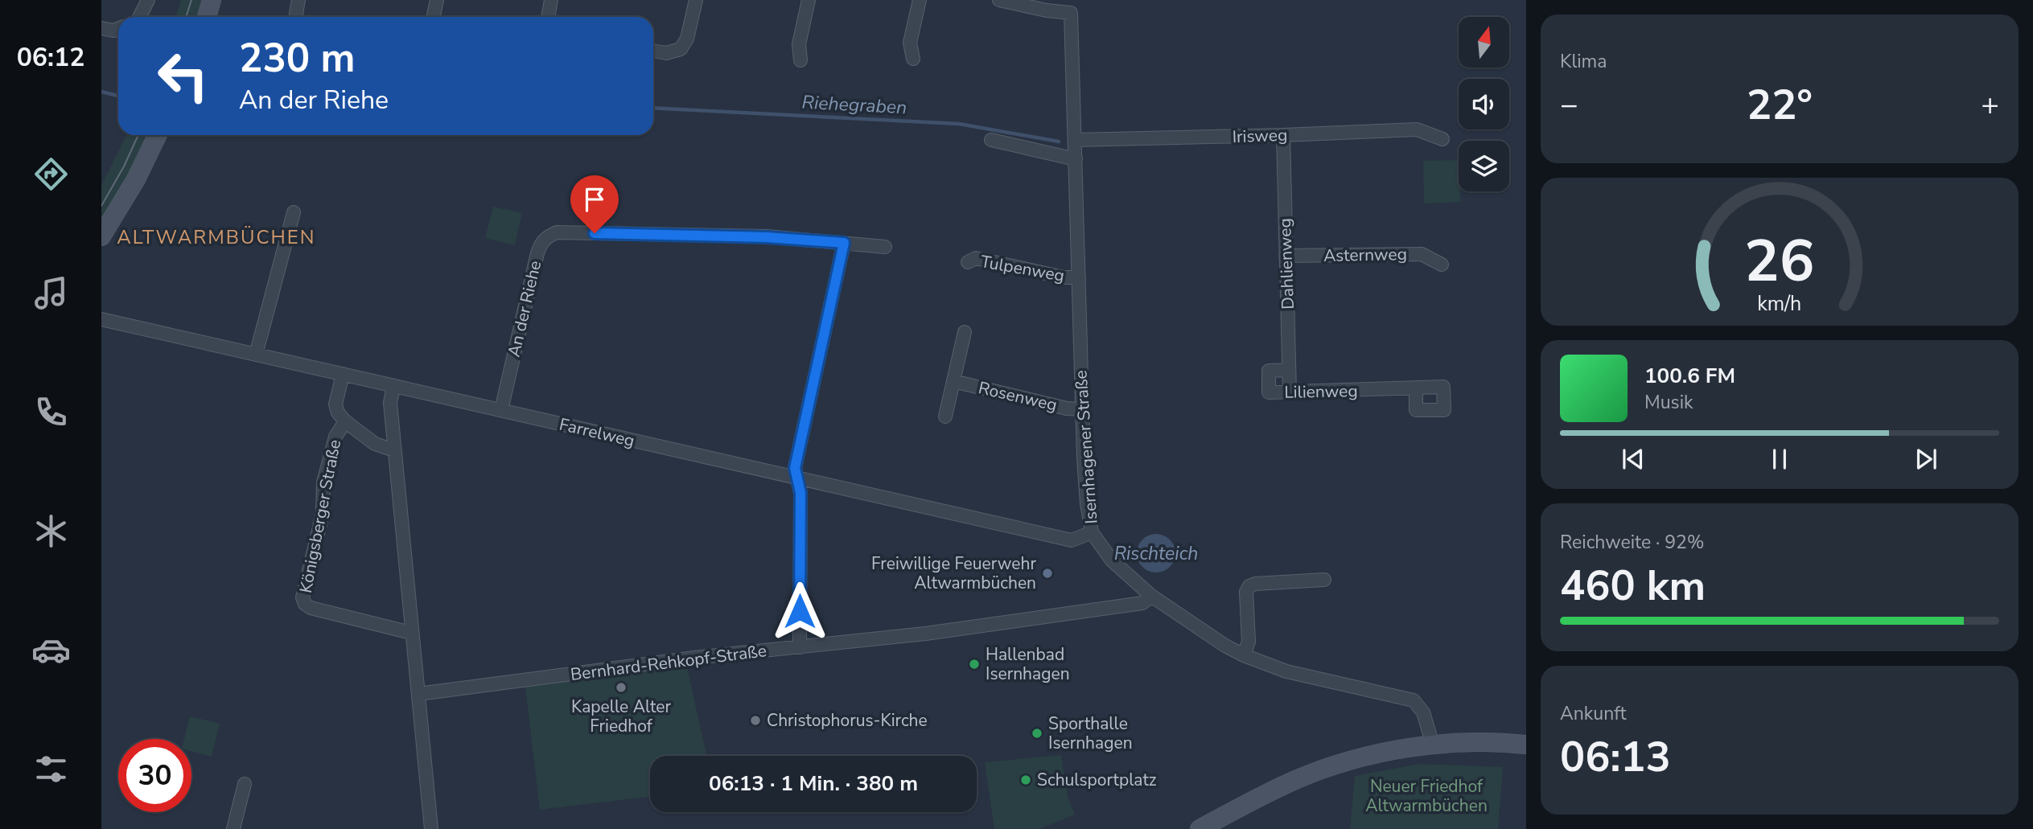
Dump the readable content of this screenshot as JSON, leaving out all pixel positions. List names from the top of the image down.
{
  "streets": {
    "street": [
      "Irisweg",
      "Asternweg",
      "Dahlienweg",
      "Tulpenweg",
      "An der Riehe",
      "Lilienweg",
      "Rosenweg",
      "Farrelweg",
      "Isernhagener Straße",
      "Königsberger Straße",
      "Bernhard-Rehkopf-Straße"
    ]
  },
  "crossings": [
    ["Irisweg", "Dahlienweg"],
    ["Irisweg", "Isernhagener Straße"],
    ["Asternweg", "Dahlienweg"],
    ["Dahlienweg", "Lilienweg"],
    ["Tulpenweg", "Isernhagener Straße"],
    ["An der Riehe", "Farrelweg"],
    ["Rosenweg", "Isernhagener Straße"],
    ["Farrelweg", "Isernhagener Straße"],
    ["Farrelweg", "Königsberger Straße"],
    ["Isernhagener Straße", "Bernhard-Rehkopf-Straße"]
  ],
  "districts": ["ALTWARMBÜCHEN"],
  "water": ["Riehegraben", "Rischteich"],
  "parks": ["Neuer Friedhof Altwarmbüchen"],
  "places": [
    "Freiwillige Feuerwehr Altwarmbüchen",
    "Hallenbad Isernhagen",
    "Kapelle Alter Friedhof",
    "Christophorus-Kirche",
    "Sporthalle Isernhagen",
    "Schulsportplatz"
  ],
  "north": "top",
  "page": {
    "tabs": "06:12",
    "tile": [
      "Klima",
      ["Reichweite · 92%", "460 km"],
      ["Ankunft", "06:13"]
    ],
    "turn": ["230 m", "An der Riehe"],
    "heat": ["−", "22°", "+"],
    "song": ["100.6 FM", "Musik"],
    "limit": "30",
    "trip": "06:13 · 1 Min. · 380 m",
    "gauge": ["26", "km/h"]
  }
}
